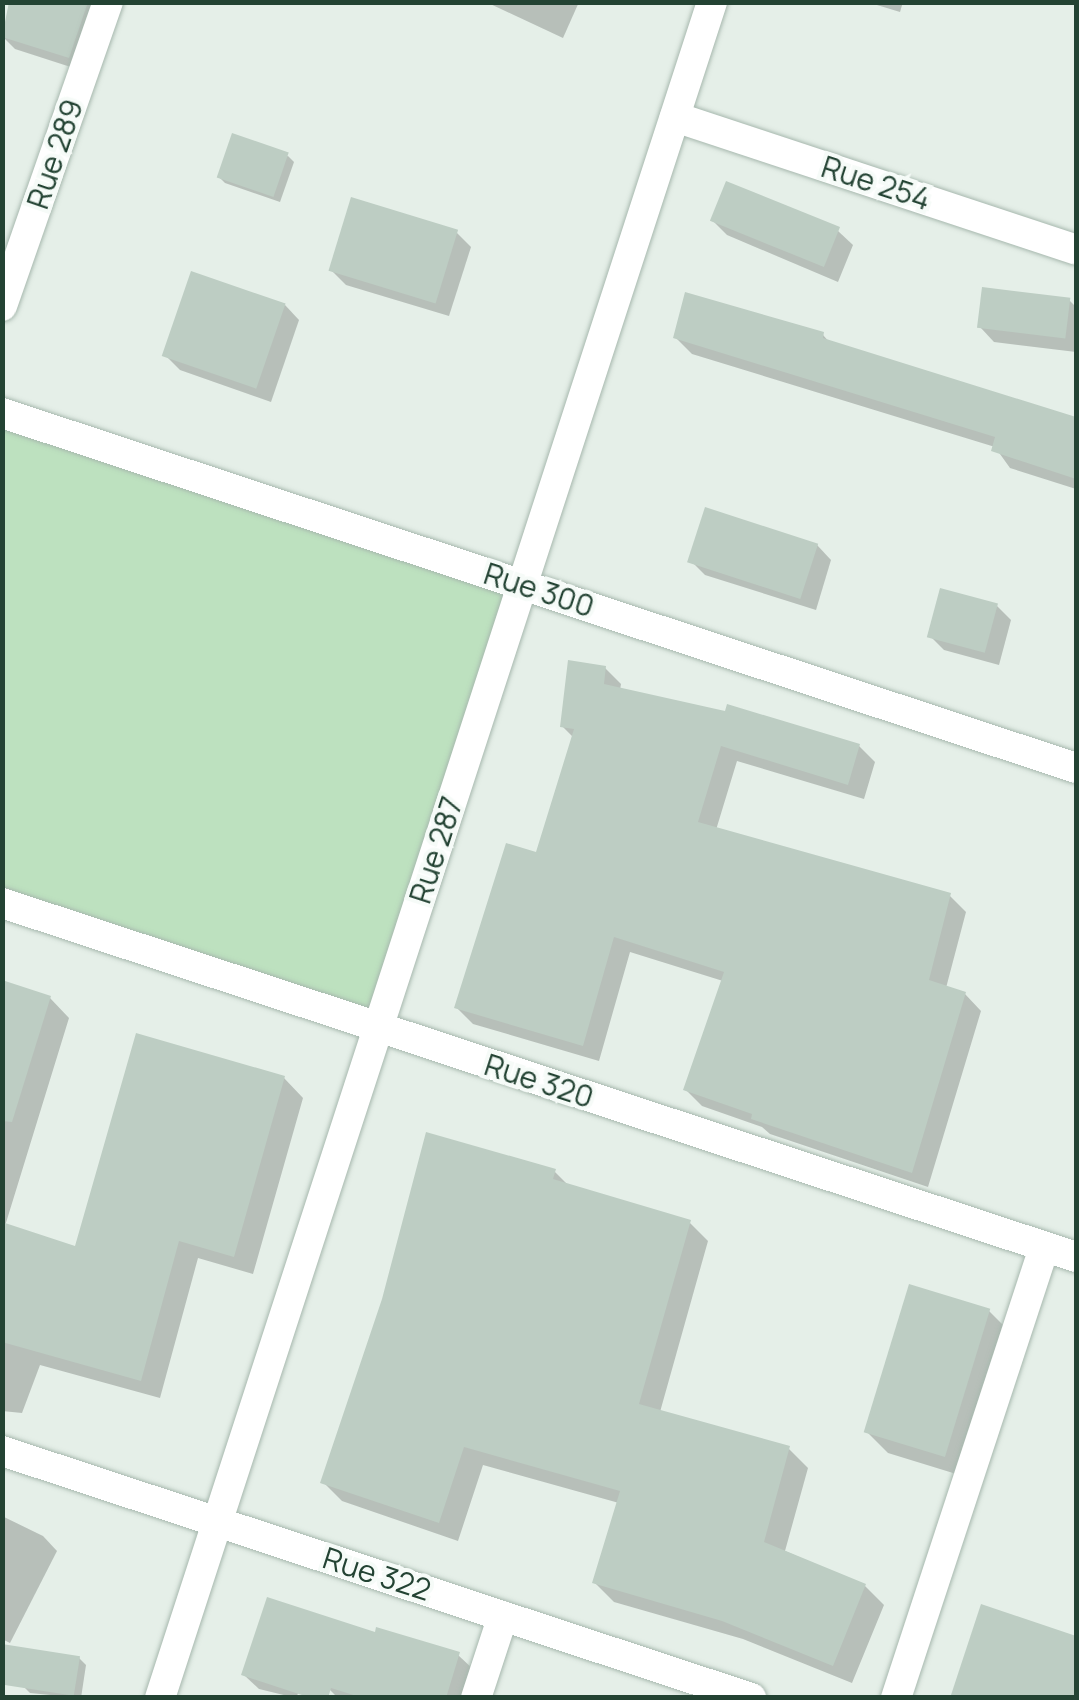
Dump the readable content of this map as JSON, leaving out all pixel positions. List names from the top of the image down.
{
  "streets": {
    "street": [
      "Rue 289",
      "Rue 254",
      "Rue 300",
      "Rue 287",
      "Rue 320",
      "Rue 322"
    ]
  },
  "crossings": [
    ["Rue 254", "Rue 287"],
    ["Rue 300", "Rue 287"],
    ["Rue 287", "Rue 320"],
    ["Rue 287", "Rue 322"]
  ]
}
